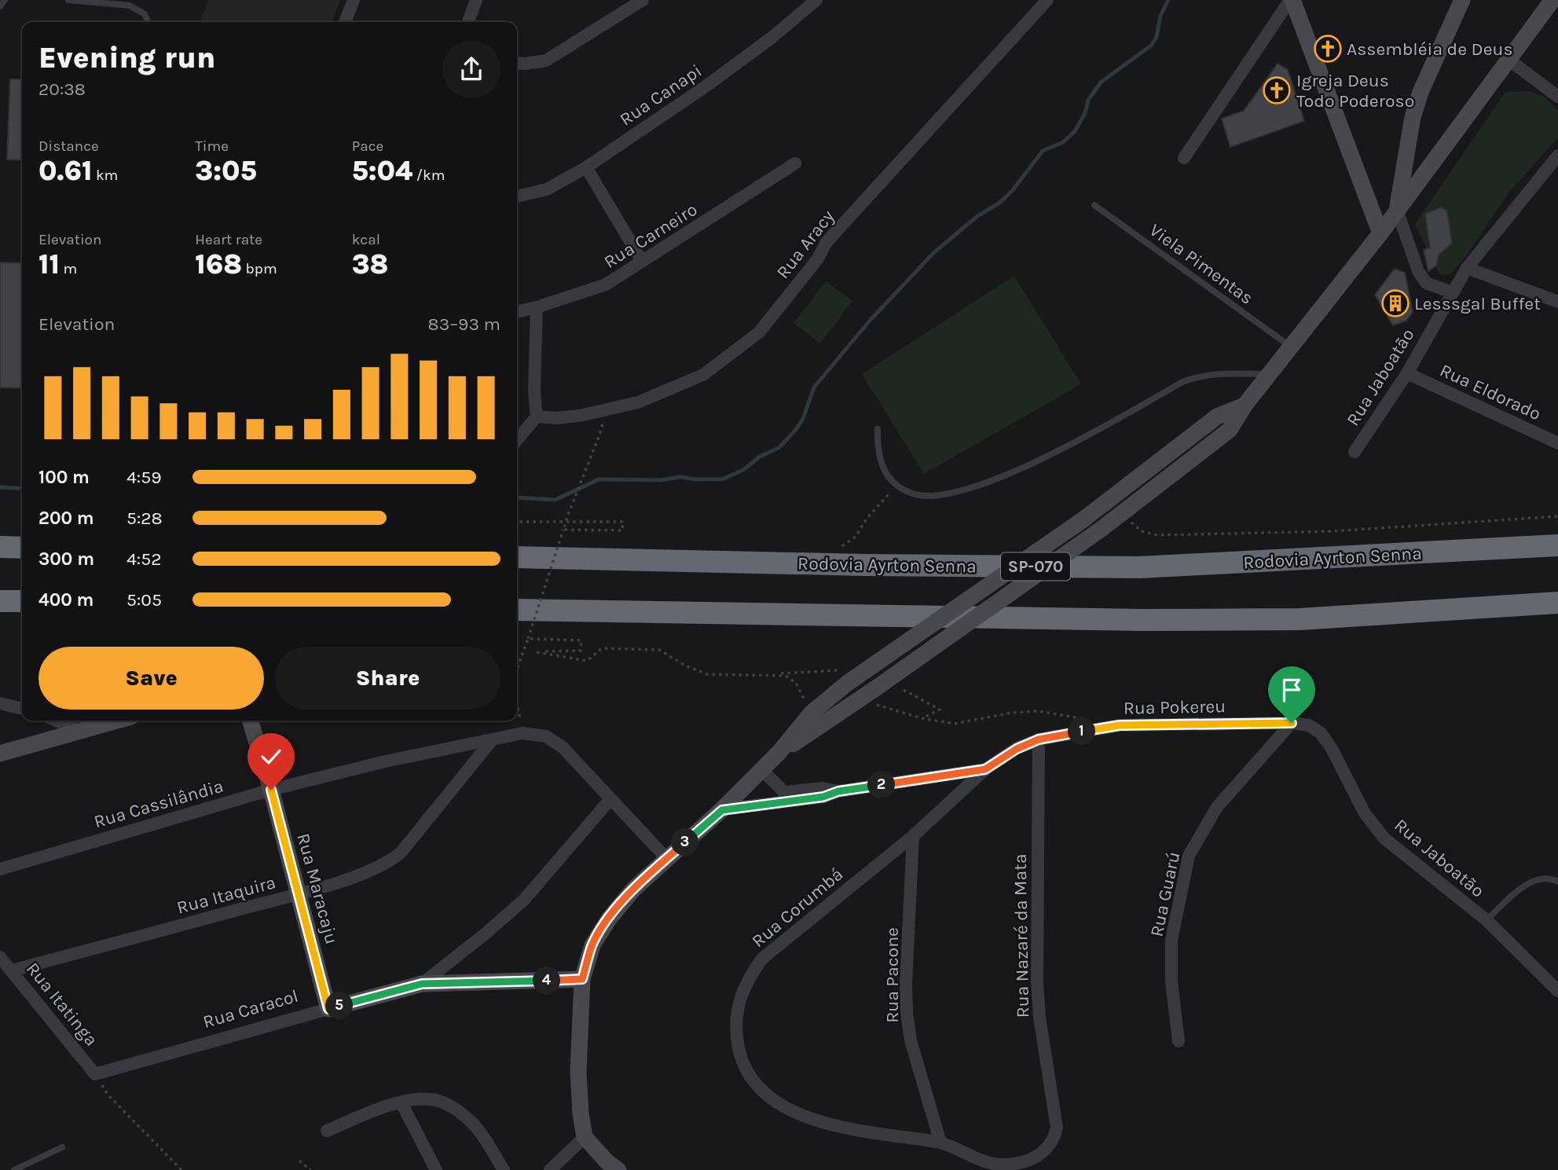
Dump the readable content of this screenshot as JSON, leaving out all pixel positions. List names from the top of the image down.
{
  "streets": {
    "highway": ["Rodovia Ayrton Senna", "SP-070"],
    "main road": ["Rua Maracaju", "Rua Caracol"],
    "street": [
      "Rua Canapi",
      "Rua Carneiro",
      "Rua Aracy",
      "Rua Jaboatão",
      "Rua Eldorado",
      "Rua Pokereu",
      "Rua Cassilândia",
      "Rua Guarú",
      "Rua Itaquira",
      "Rua Corumbá",
      "Rua Nazaré da Mata",
      "Rua Pacone",
      "Rua Itatinga"
    ],
    "lane": ["Viela Pimentas"]
  },
  "crossings": [
    ["Rua Jaboatão", "Rua Eldorado"],
    ["Rua Jaboatão", "Rua Pokereu"],
    ["Rua Jaboatão", "Rua Guarú"],
    ["Rua Pokereu", "Rua Guarú"],
    ["Rua Pokereu", "Rua Corumbá"],
    ["Rua Pokereu", "Rua Nazaré da Mata"],
    ["Rua Cassilândia", "Rua Maracaju"],
    ["Rua Cassilândia", "Rua Itaquira"],
    ["Rua Maracaju", "Rua Itaquira"],
    ["Rua Maracaju", "Rua Caracol"],
    ["Rua Itaquira", "Rua Itatinga"],
    ["Rua Corumbá", "Rua Nazaré da Mata"],
    ["Rua Corumbá", "Rua Pacone"],
    ["Rua Itatinga", "Rua Caracol"]
  ],
  "places": {
    "church": ["Assembléia de Deus", "Igreja Deus Todo Poderoso"],
    "building": ["Lesssgal Buffet"]
  },
  "page": {
    "heading": ["Evening run", "20:38"],
    "stats": [
      ["Distance", "0.61 km"],
      ["Time", "3:05"],
      ["Pace", "5:04 /km"],
      ["Elevation", "11 m"],
      ["Heart rate", "168 bpm"],
      ["kcal", "38"]
    ],
    "chart": ["Elevation", "83–93 m"],
    "list": [
      {
        "name": "100 m",
        "note": "4:59"
      },
      {
        "name": "200 m",
        "note": "5:28"
      },
      {
        "name": "300 m",
        "note": "4:52"
      },
      {
        "name": "400 m",
        "note": "5:05"
      }
    ],
    "buttons": ["Save", "Share"],
    "pins": [
      "1",
      "2",
      "3",
      "4",
      "5"
    ]
  }
}
